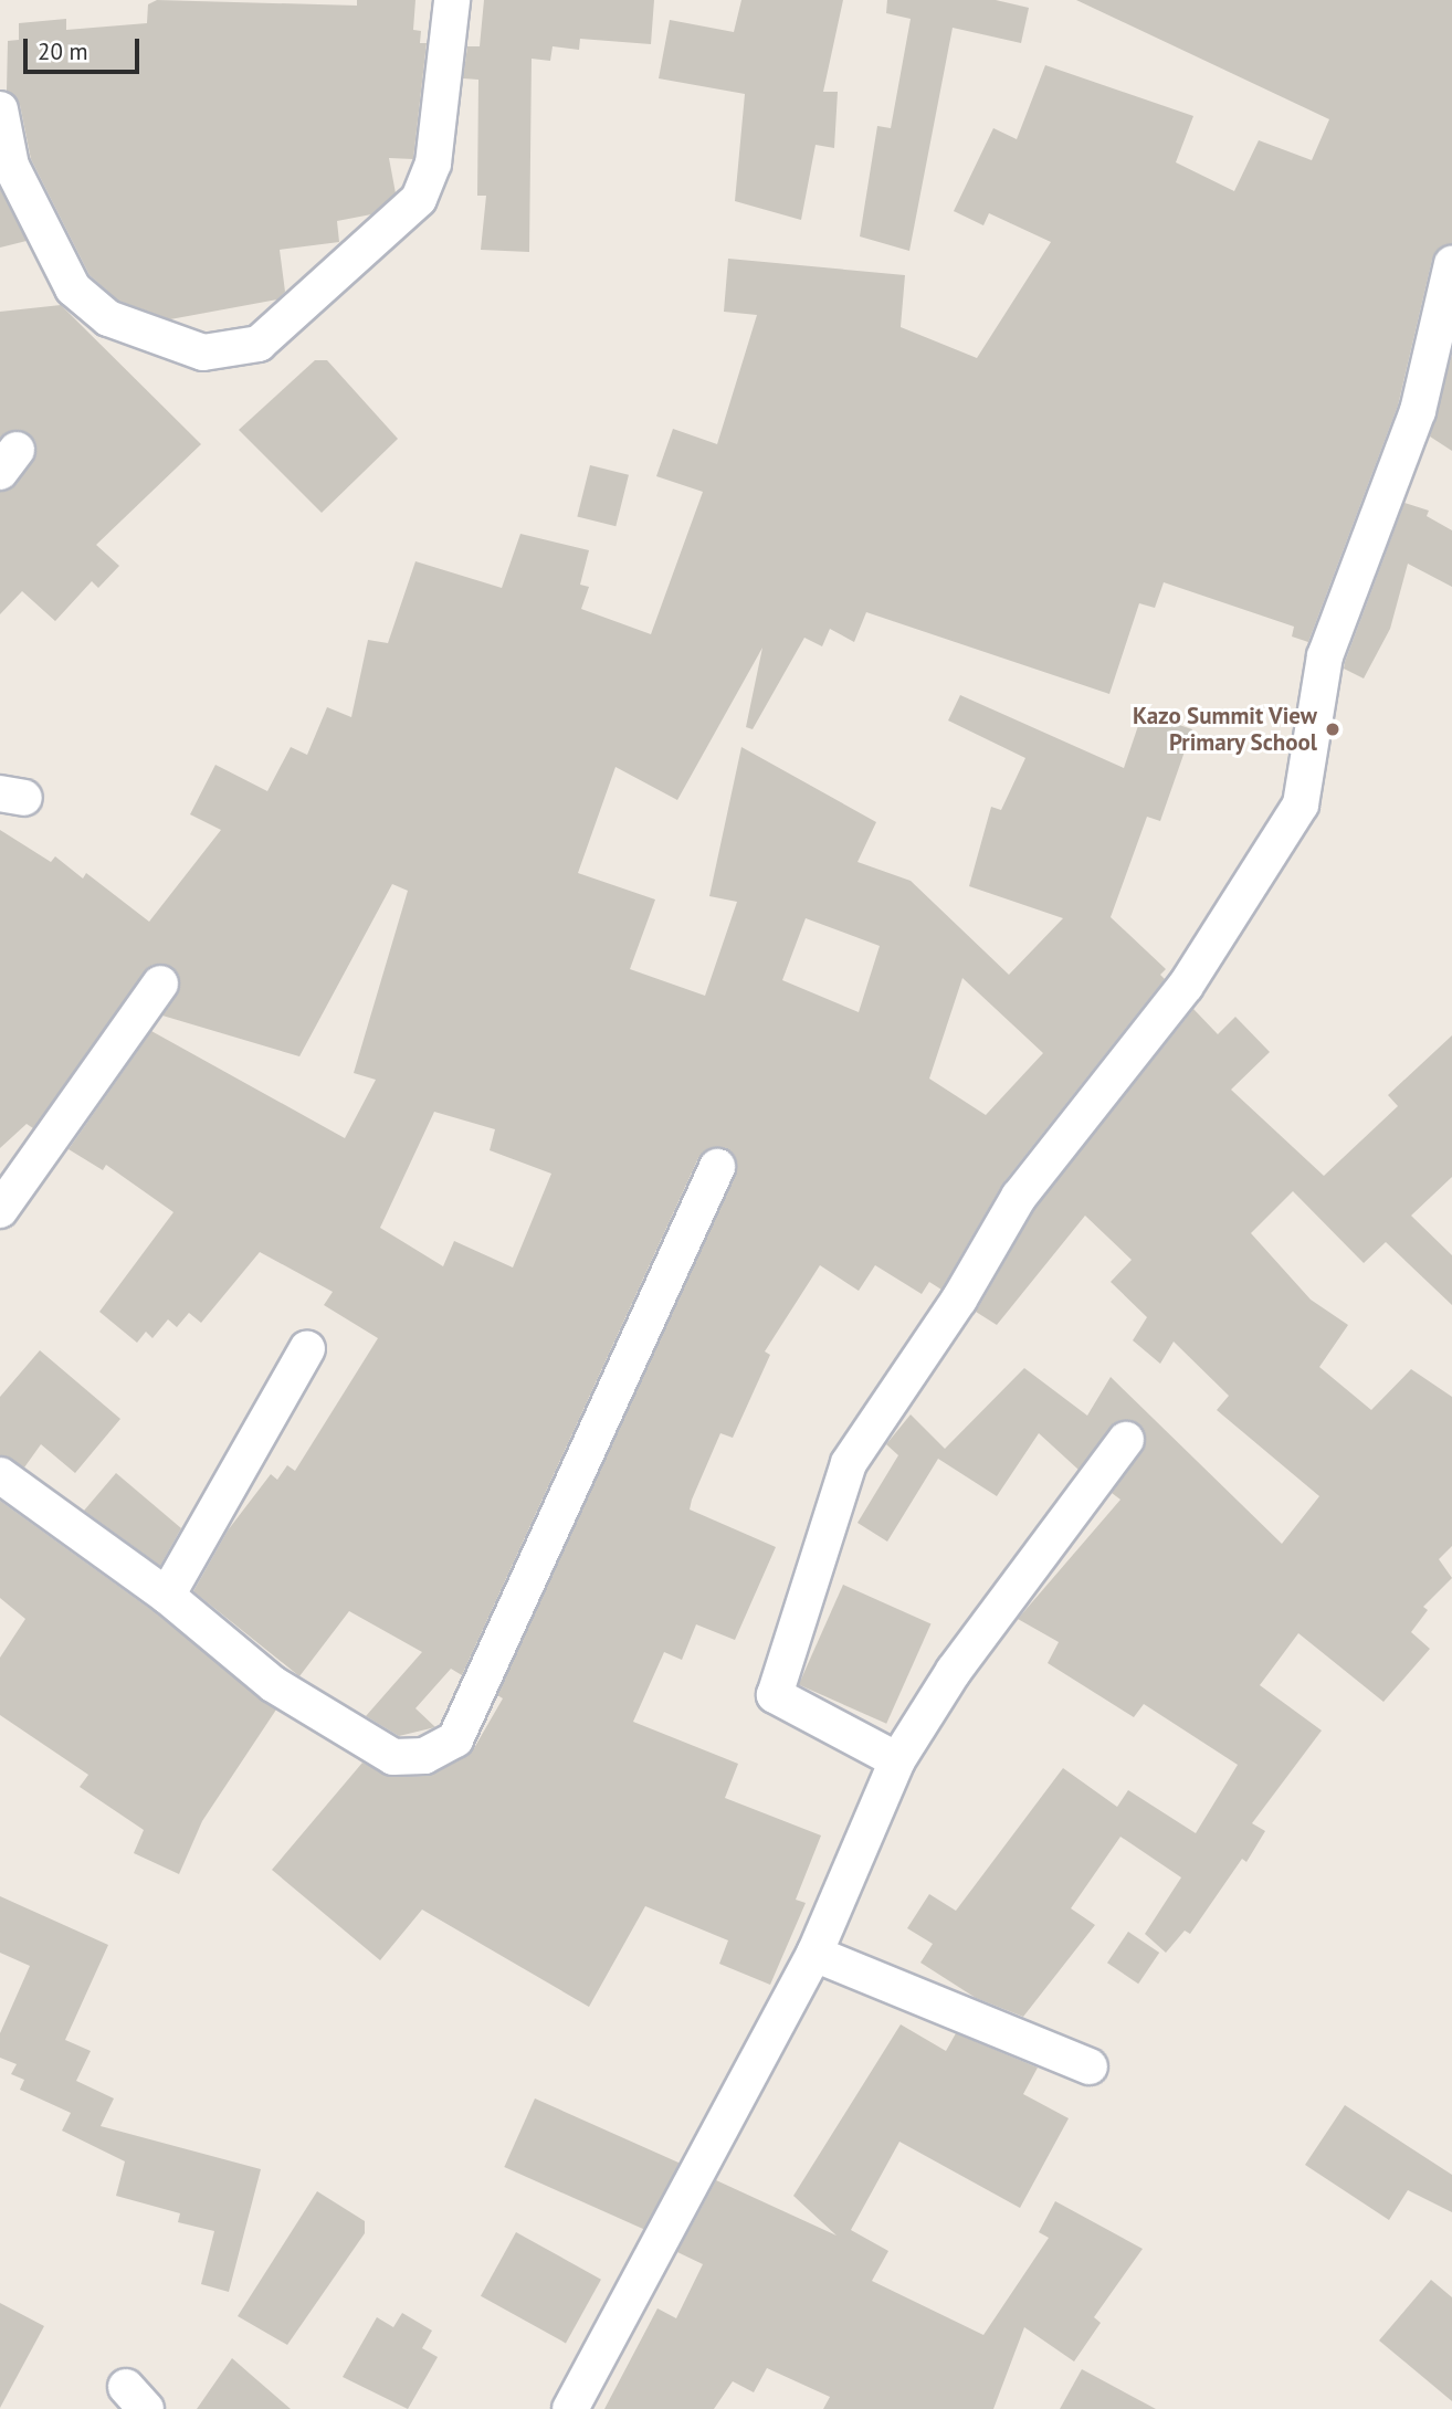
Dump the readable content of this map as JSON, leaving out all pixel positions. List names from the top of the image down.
{
  "places": ["Kazo Summit View Primary School"],
  "scale_bar": "20 m"
}
